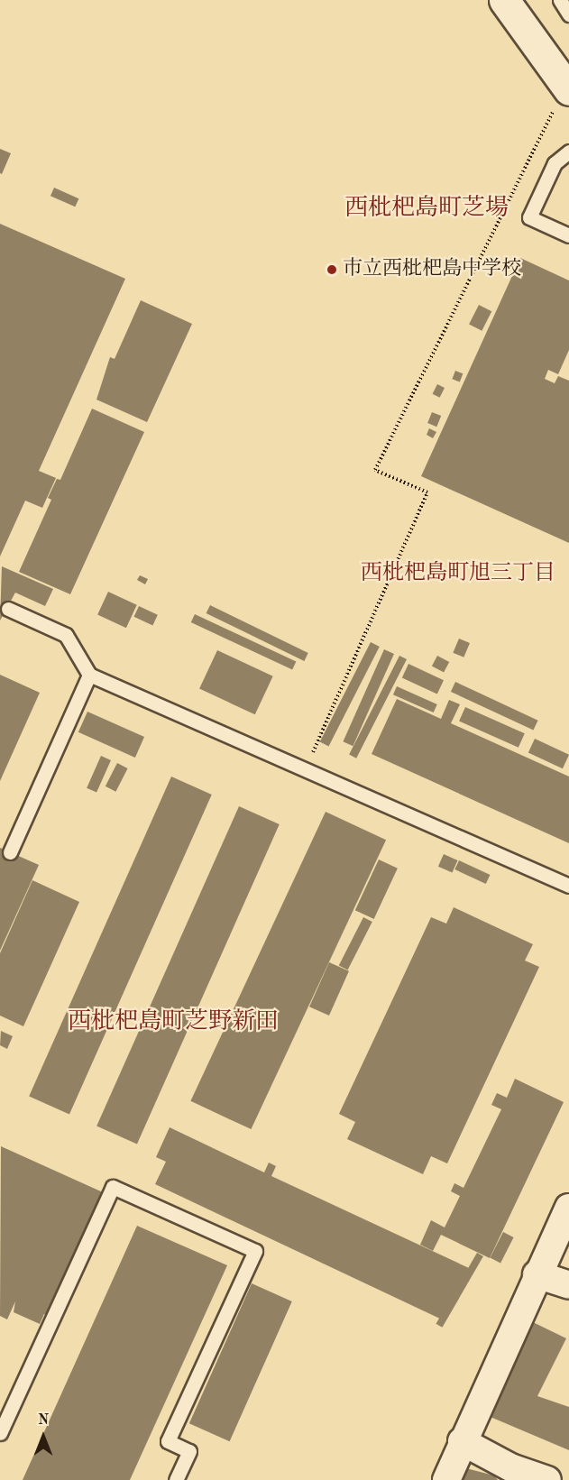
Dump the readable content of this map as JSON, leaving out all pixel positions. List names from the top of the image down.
{
  "districts": ["西枇杷島町芝場", "西枇杷島町旭三丁目", "西枇杷島町芝野新田"],
  "places": ["市立西枇杷島中学校"],
  "north": "top"
}
